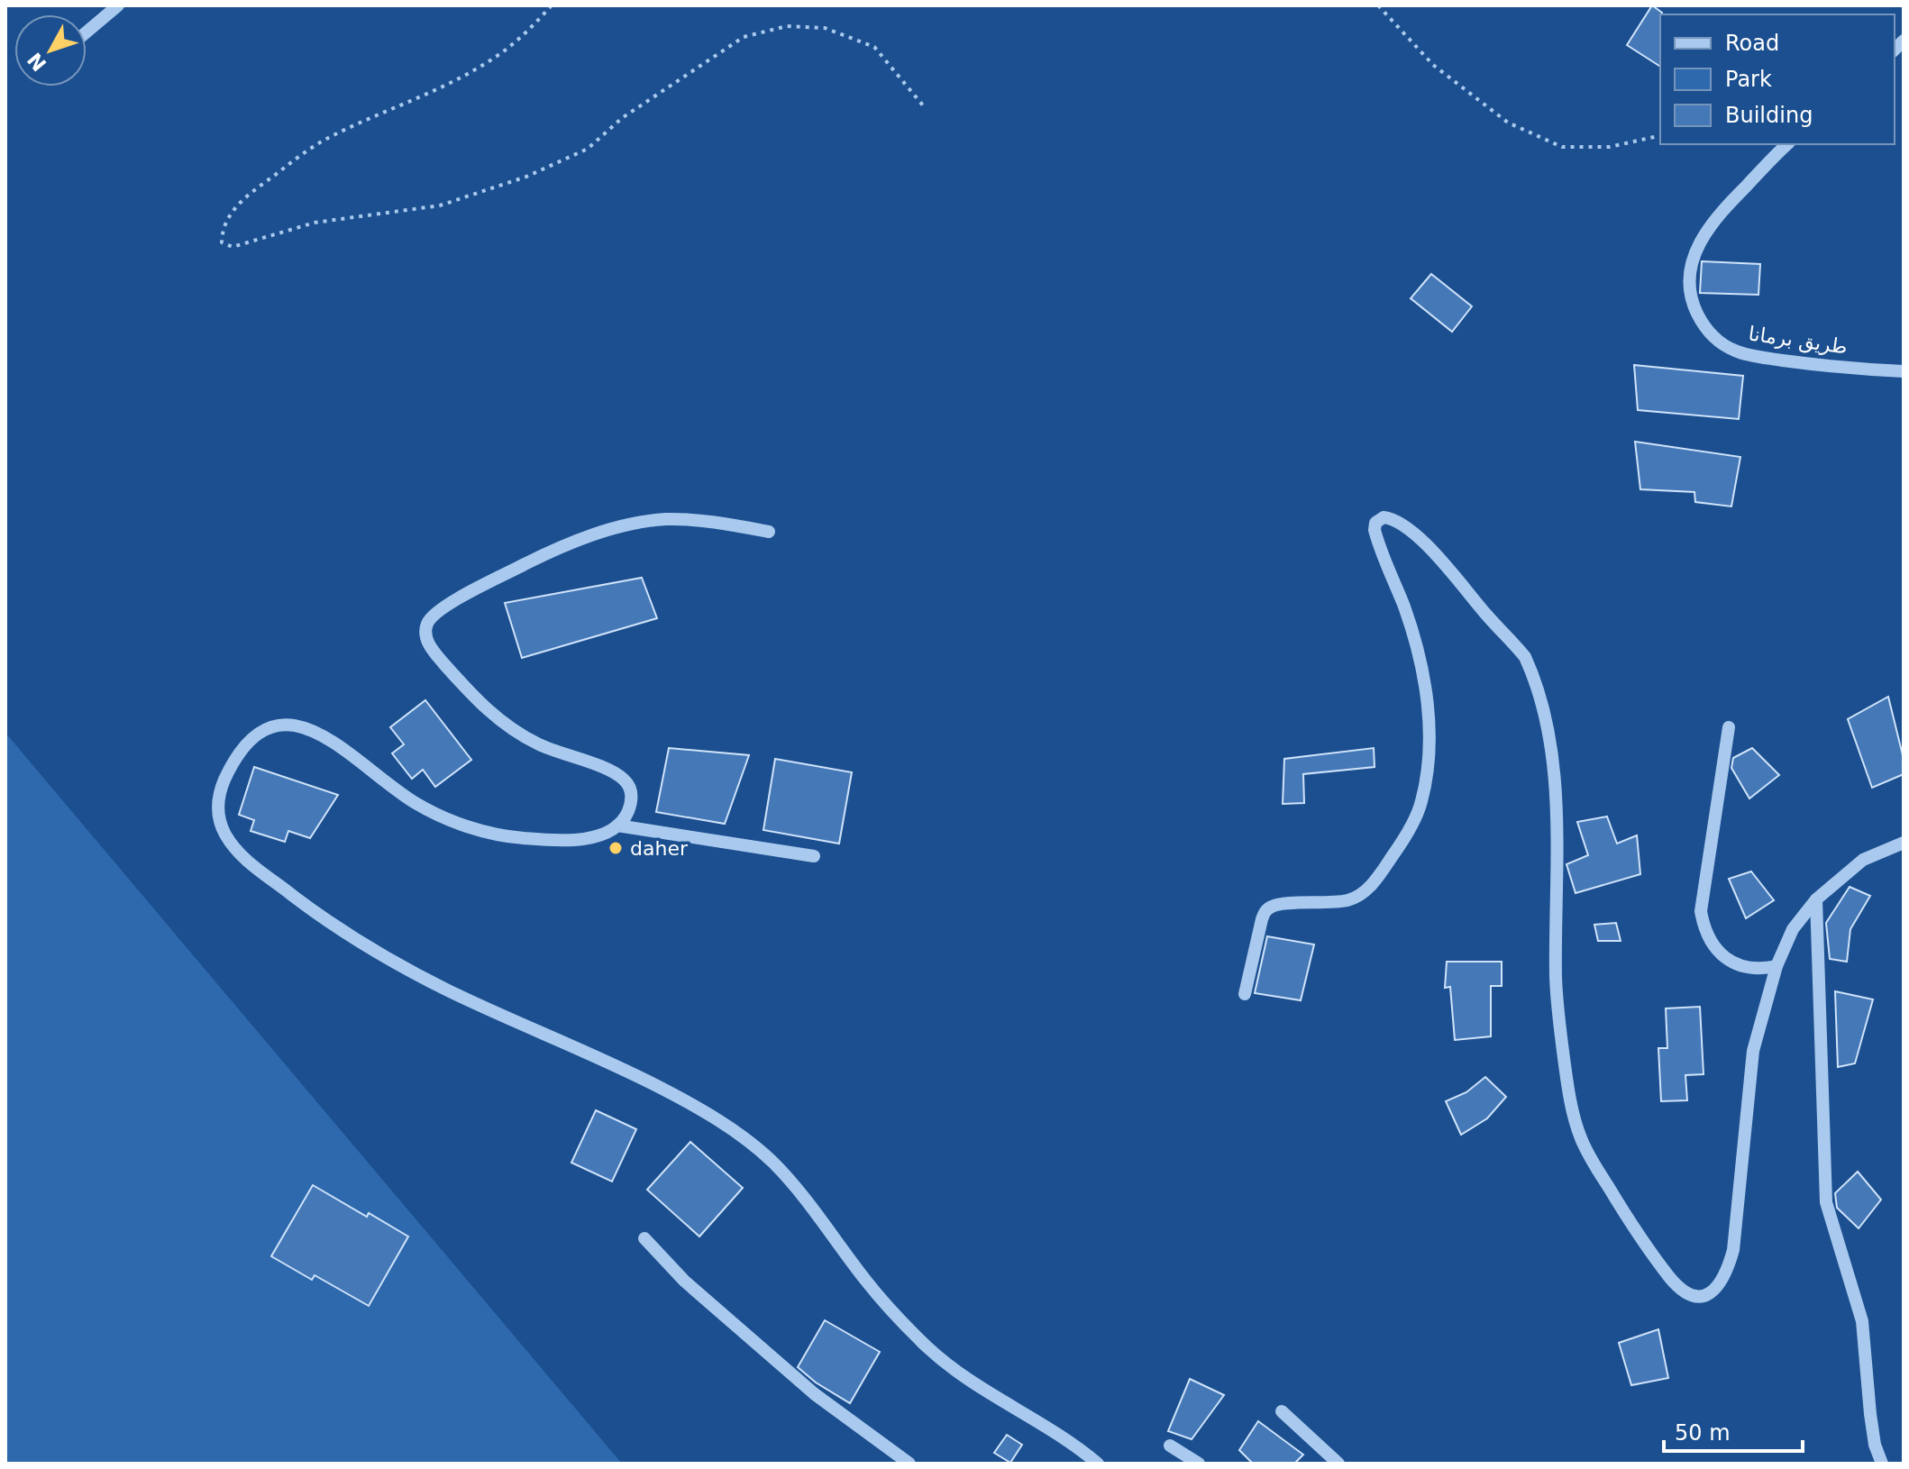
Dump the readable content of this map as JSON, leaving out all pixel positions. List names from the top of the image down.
{
  "streets": {
    "street": ["طريق برمانا"]
  },
  "places": ["daher"],
  "legend": ["Road", "Park", "Building"],
  "scale_bar": "50 m",
  "north": "bottom left"
}
